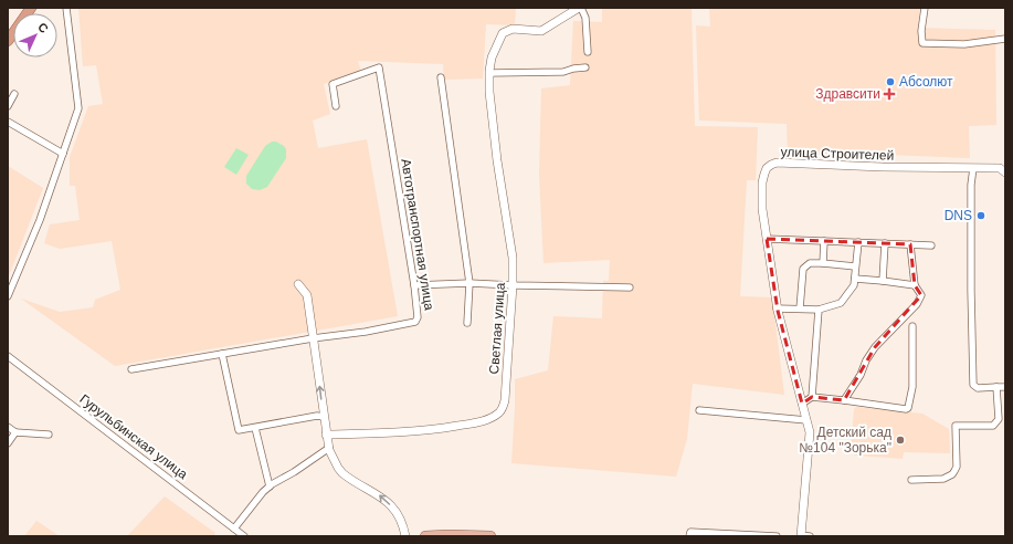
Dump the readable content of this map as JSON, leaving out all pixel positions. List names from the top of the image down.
{
  "streets": {
    "street": [
      "улица Строителей",
      "Автотранспортная улица",
      "Светлая улица",
      "Гурульбинская улица"
    ]
  },
  "places": {
    "other": ["Абсолют", "DNS", "Детский сад №104 \"Зорька\""],
    "health": ["Здравсити"]
  },
  "north": "top right"
}
